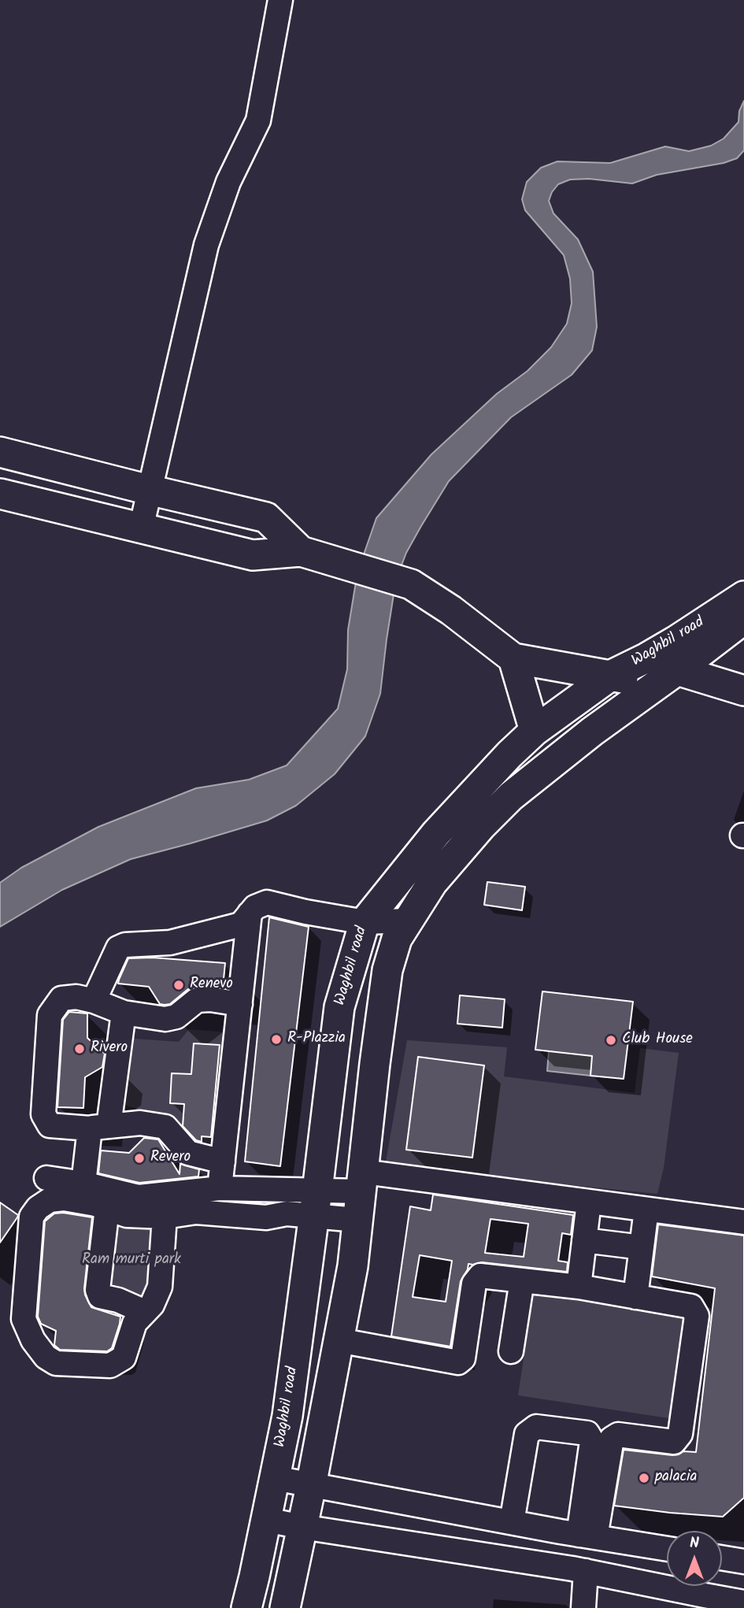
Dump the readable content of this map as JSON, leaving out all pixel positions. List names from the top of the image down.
{
  "streets": {
    "main road": ["Waghbil road"]
  },
  "parks": ["Ram murti park"],
  "places": [
    "Renevo",
    "R-Plazzia",
    "Club House",
    "Rivero",
    "Revero",
    "palacia"
  ],
  "north": "top"
}
